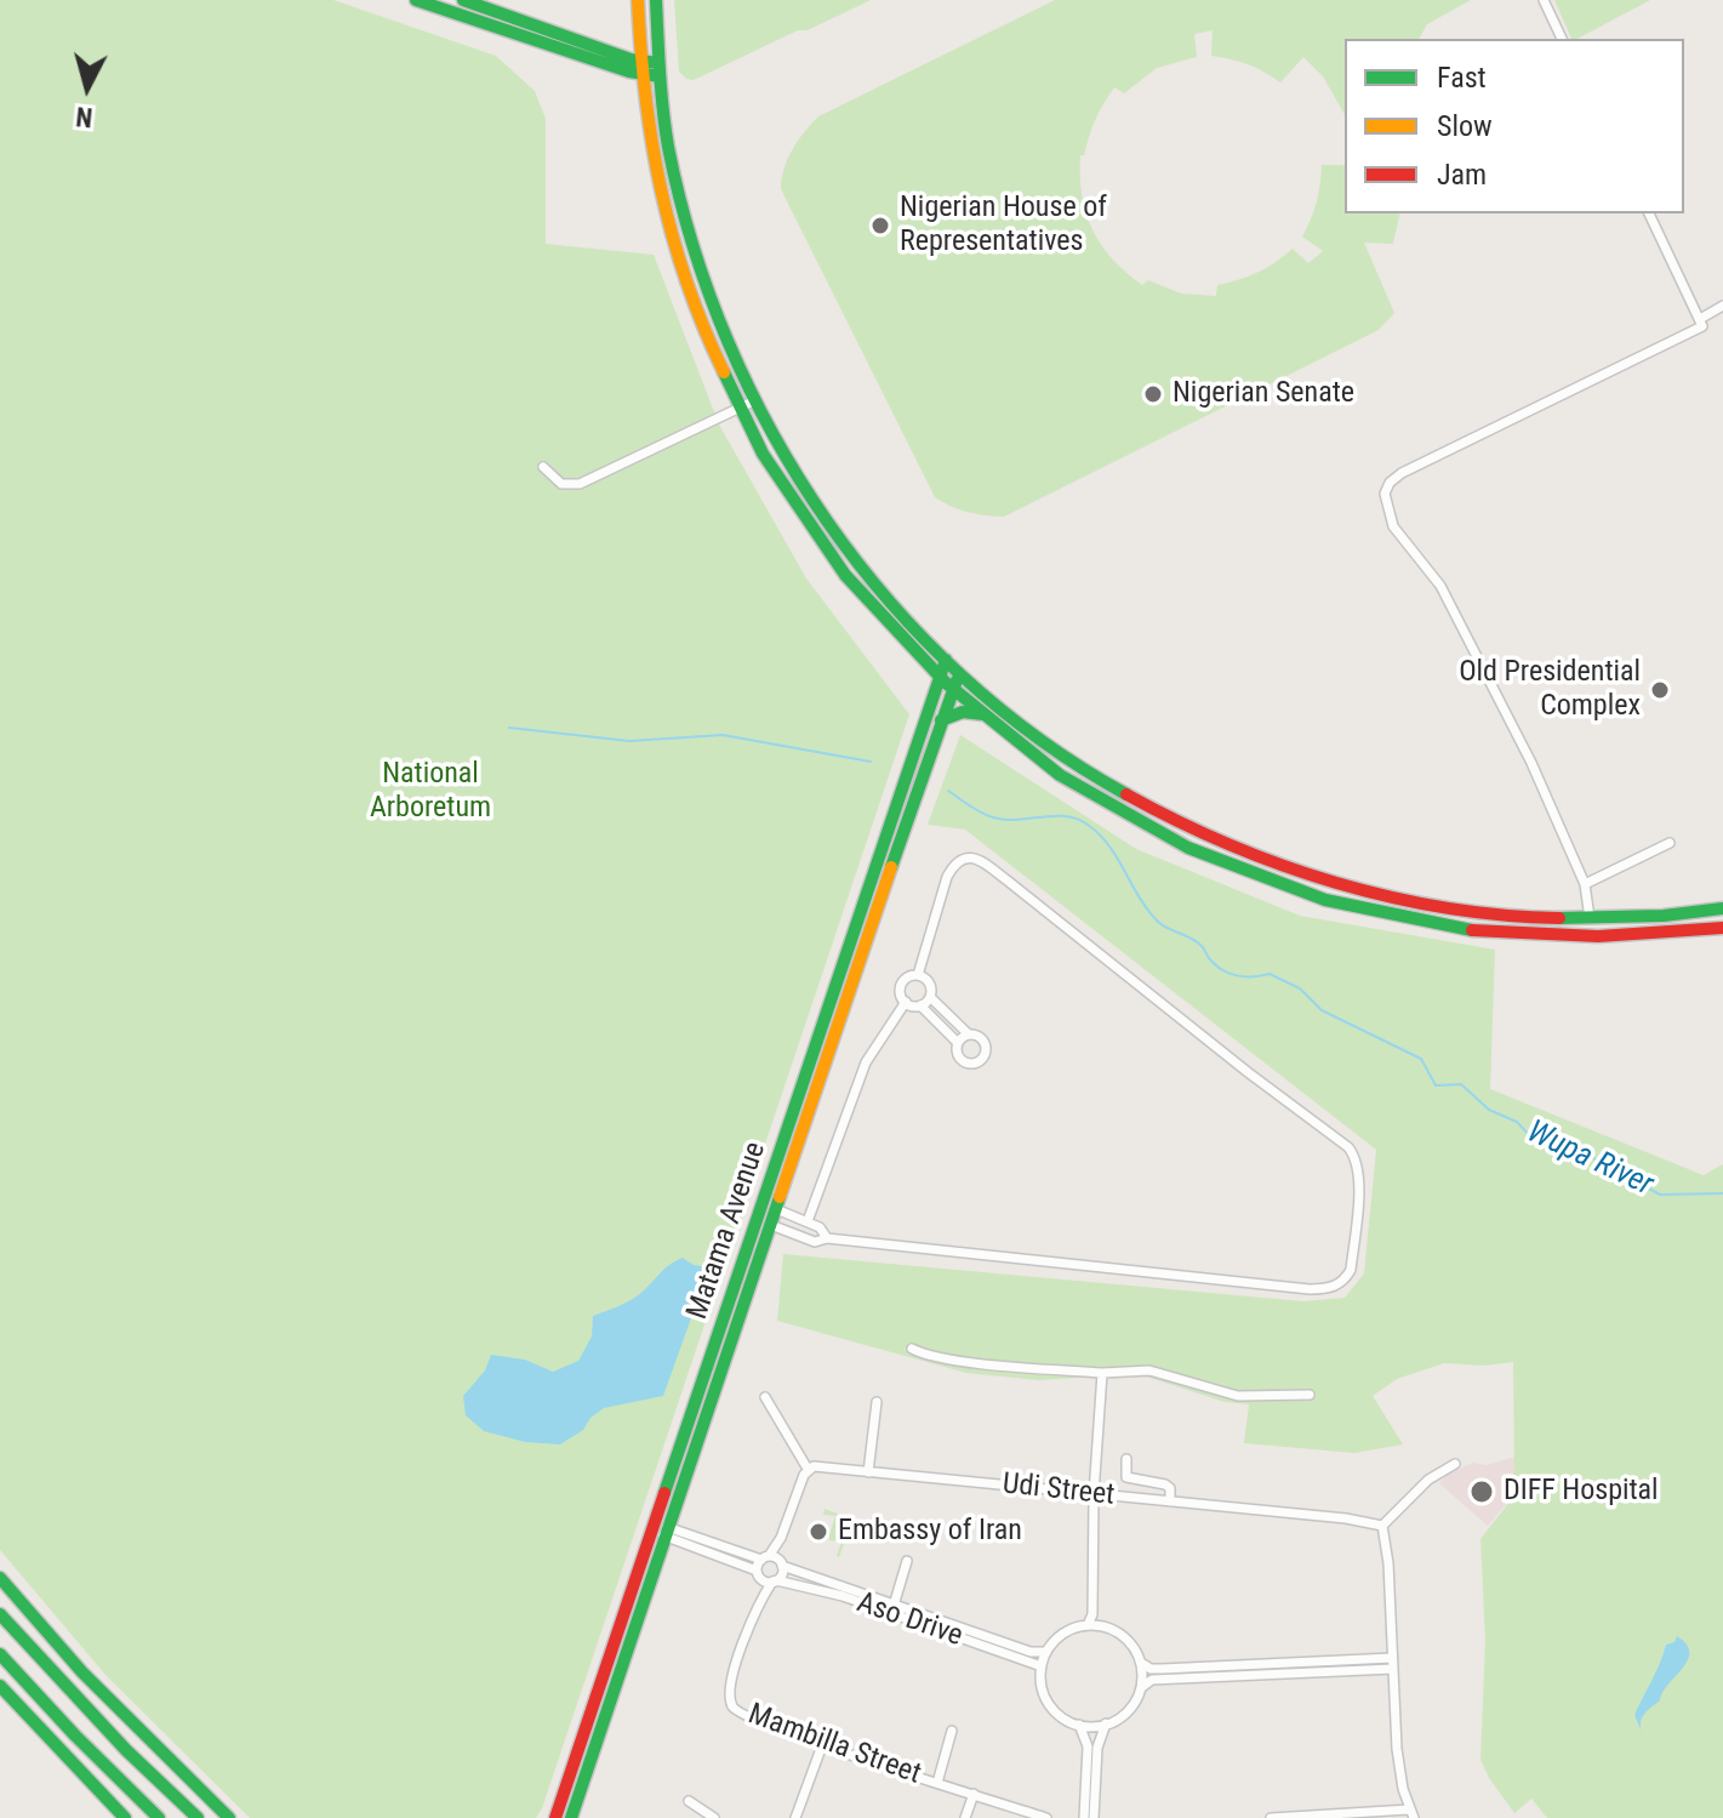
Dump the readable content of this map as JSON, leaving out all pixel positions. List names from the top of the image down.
{
  "streets": {
    "main road": ["Matama Avenue"],
    "street": ["Udi Street", "Aso Drive", "Mambilla Street"]
  },
  "water": ["Wupa River"],
  "parks": ["National Arboretum"],
  "places": [
    "Nigerian House of Representatives",
    "Nigerian Senate",
    "Old Presidential Complex",
    "DIFF Hospital",
    "Embassy of Iran"
  ],
  "legend": ["Fast", "Slow", "Jam"],
  "north": "bottom"
}
